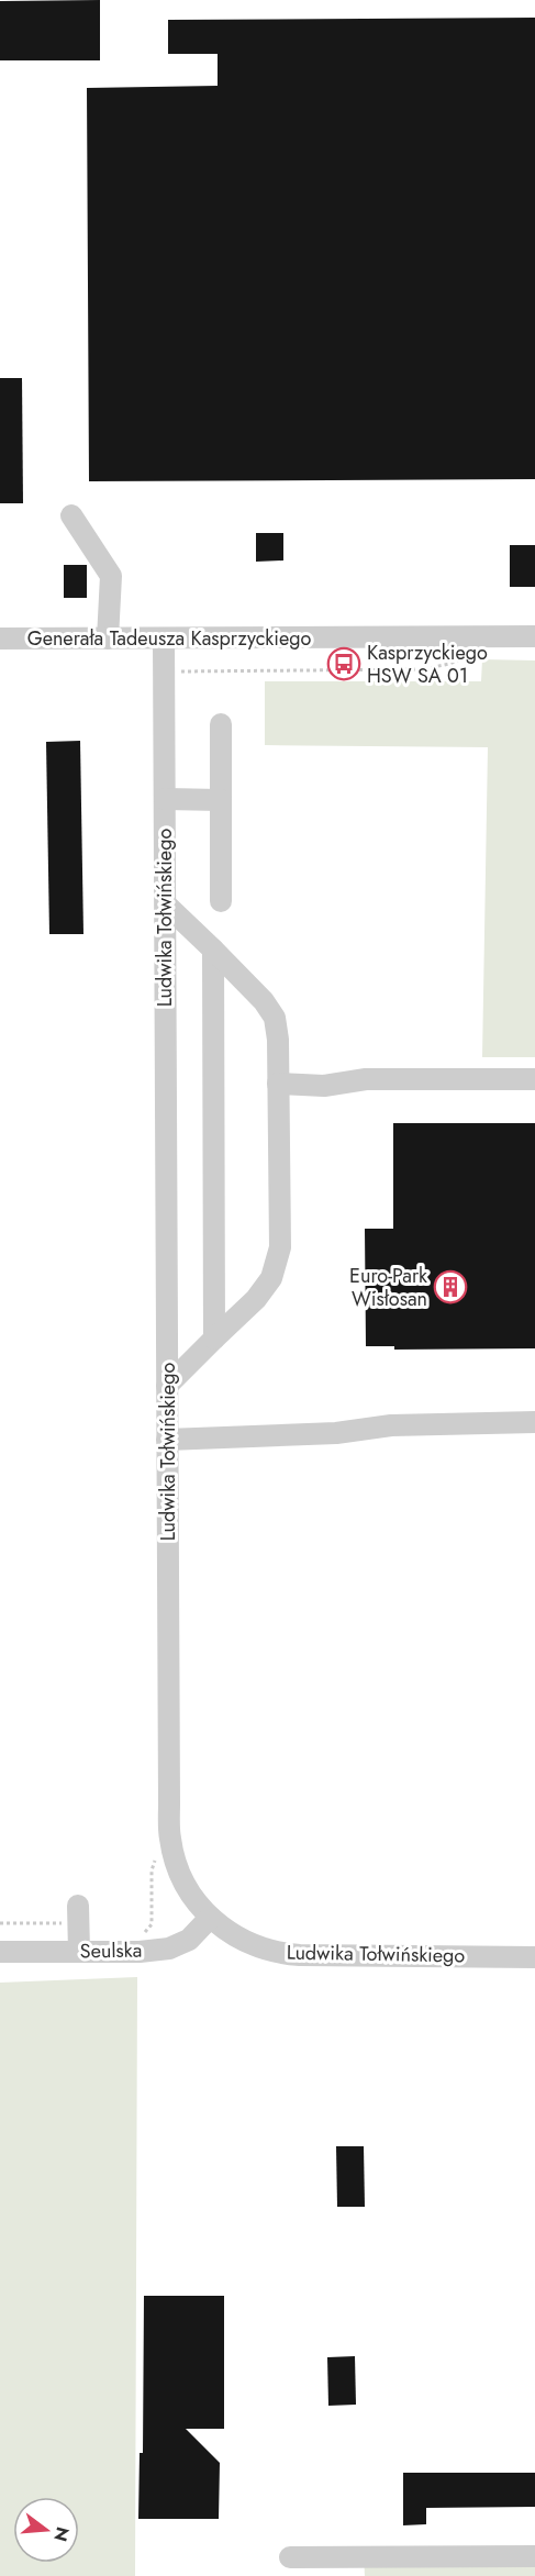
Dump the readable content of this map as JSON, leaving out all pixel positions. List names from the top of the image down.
{
  "streets": {
    "street": ["Generała Tadeusza Kasprzyckiego", "Ludwika Tołwińskiego", "Seulska"]
  },
  "crossings": [
    ["Generała Tadeusza Kasprzyckiego", "Ludwika Tołwińskiego"],
    ["Ludwika Tołwińskiego", "Seulska"]
  ],
  "places": {
    "bus stop": ["Kasprzyckiego HSW SA 01"],
    "building": ["Euro-Park Wisłosan"]
  },
  "north": "right"
}
